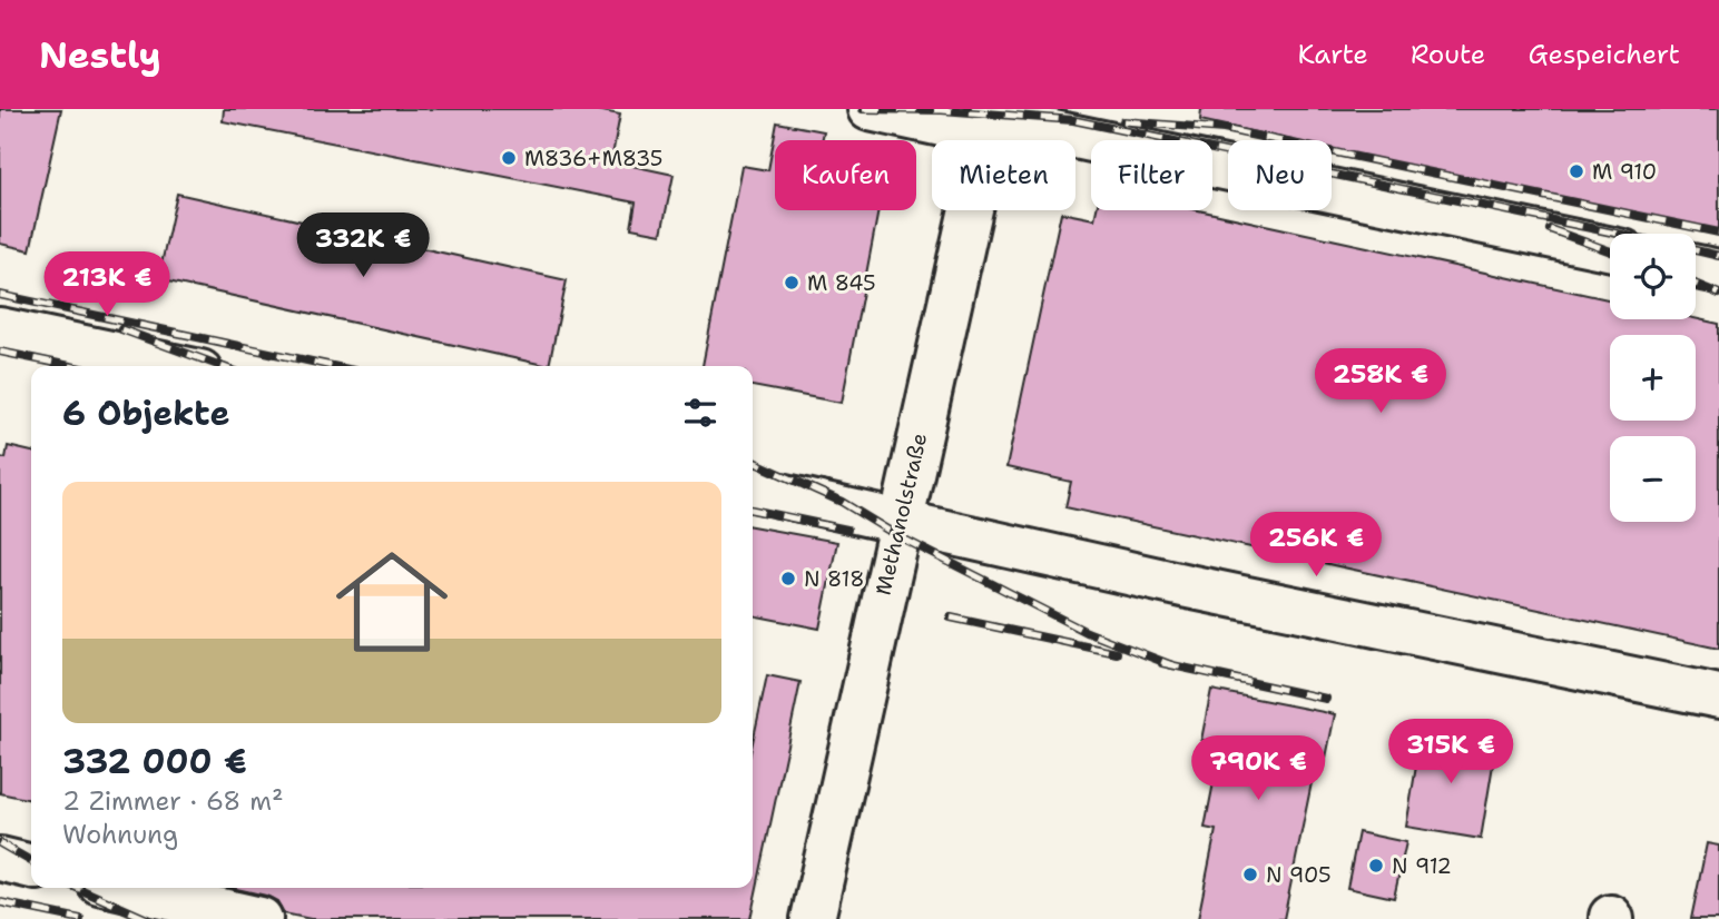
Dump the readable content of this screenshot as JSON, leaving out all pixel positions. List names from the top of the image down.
{
  "streets": {
    "street": ["Methanolstraße"]
  },
  "places": [
    "M836+M835",
    "M 910",
    "M 845",
    "N 818",
    "N 912",
    "N 905"
  ],
  "page": {
    "header": "Nestly",
    "nav": ["Karte", "Route", "Gespeichert"],
    "chip": [
      "Kaufen",
      "Mieten",
      "Filter",
      "Neu"
    ],
    "price": [
      "332K €",
      "213K €",
      "258K €",
      "256K €",
      "315K €",
      "790K €"
    ],
    "map_buttons": ["+", "−"],
    "heading": "6 Objekte",
    "list": [
      {
        "name": "332 000 €",
        "note": "2 Zimmer · 68 m² · Wohnung"
      }
    ]
  }
}
